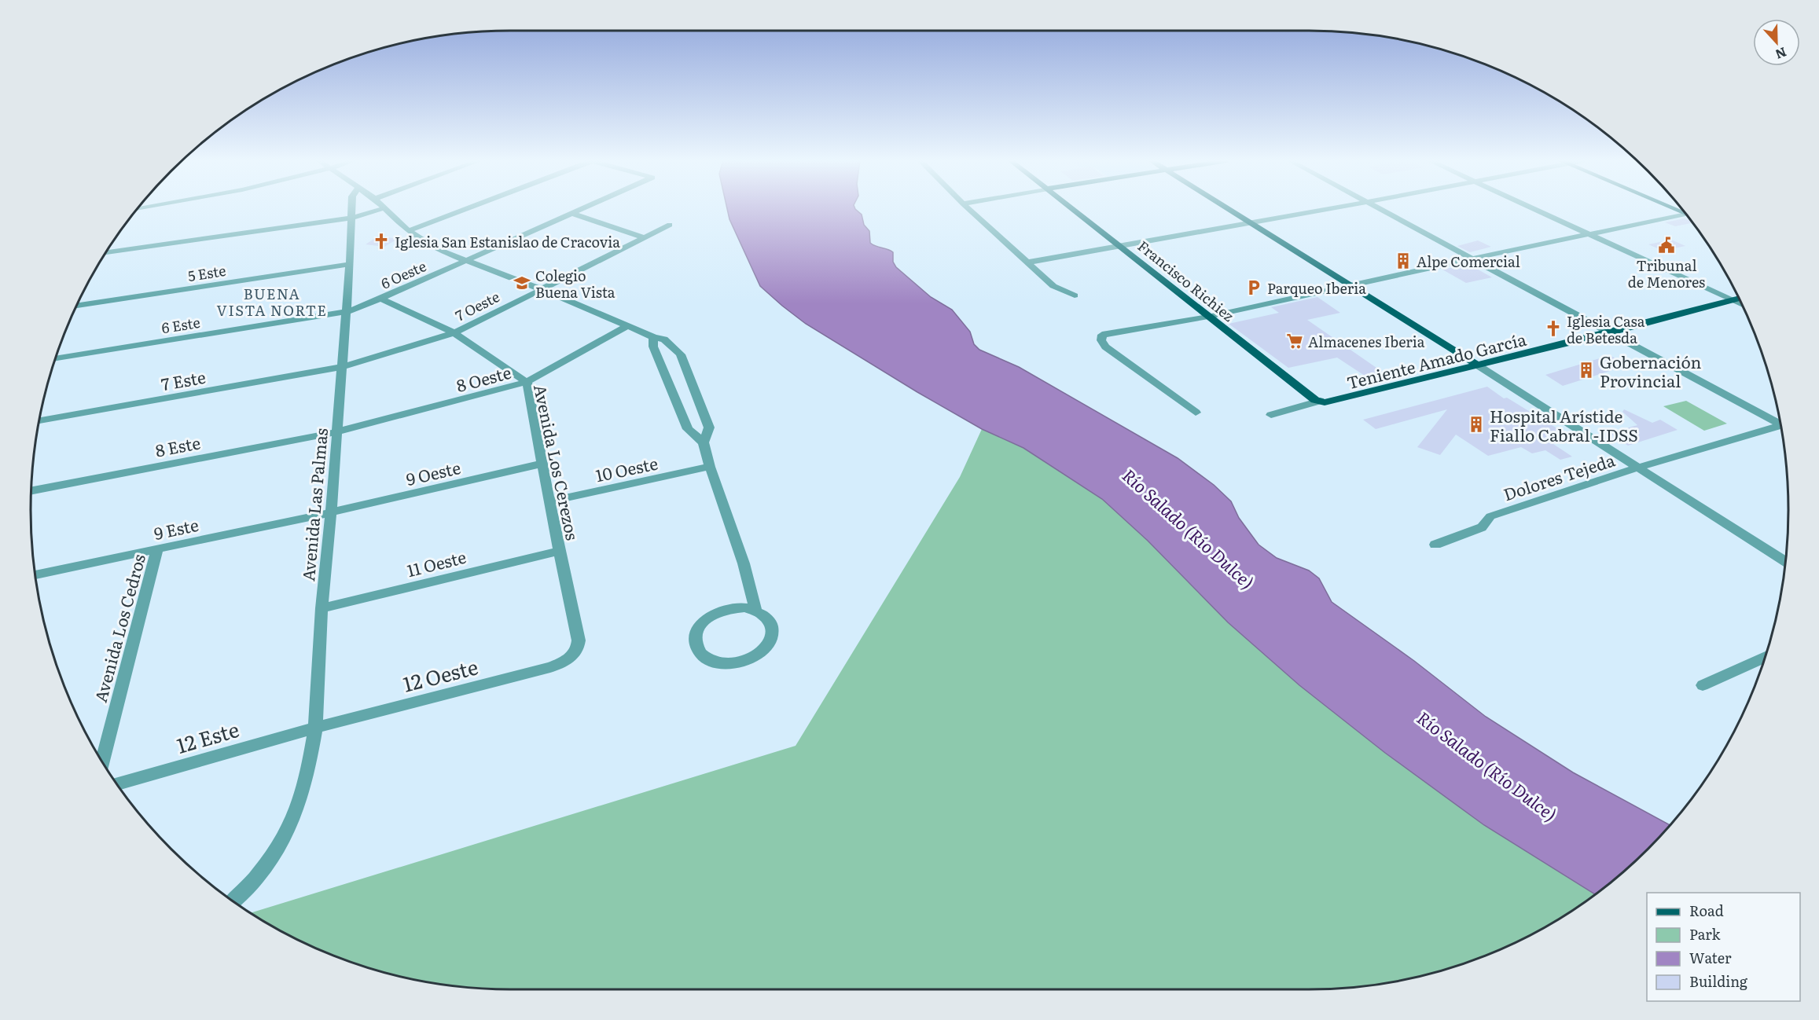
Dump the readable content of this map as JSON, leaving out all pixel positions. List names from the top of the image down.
{
  "streets": {
    "main road": ["Francisco Richiez", "Teniente Amado García"],
    "street": [
      "5 Este",
      "6 Oeste",
      "7 Oeste",
      "6 Este",
      "8 Oeste",
      "7 Este",
      "8 Este",
      "Avenida Los Cerezos",
      "10 Oeste",
      "9 Oeste",
      "Dolores Tejeda",
      "Avenida Las Palmas",
      "9 Este",
      "11 Oeste",
      "Avenida Los Cedros",
      "12 Oeste",
      "12 Este"
    ]
  },
  "crossings": [
    ["5 Este", "Avenida Las Palmas"],
    ["6 Oeste", "6 Este"],
    ["6 Oeste", "Avenida Los Cerezos"],
    ["6 Oeste", "Avenida Las Palmas"],
    ["Francisco Richiez", "Teniente Amado García"],
    ["7 Oeste", "7 Este"],
    ["7 Oeste", "Avenida Los Cerezos"],
    ["7 Oeste", "Avenida Las Palmas"],
    ["6 Este", "Avenida Las Palmas"],
    ["8 Oeste", "8 Este"],
    ["8 Oeste", "Avenida Los Cerezos"],
    ["8 Oeste", "Avenida Las Palmas"],
    ["7 Este", "Avenida Las Palmas"],
    ["8 Este", "Avenida Las Palmas"],
    ["Avenida Los Cerezos", "10 Oeste"],
    ["Avenida Los Cerezos", "9 Oeste"],
    ["Avenida Los Cerezos", "11 Oeste"],
    ["Avenida Los Cerezos", "12 Oeste"],
    ["9 Oeste", "Avenida Las Palmas"],
    ["9 Oeste", "9 Este"],
    ["Avenida Las Palmas", "9 Este"],
    ["Avenida Las Palmas", "11 Oeste"],
    ["Avenida Las Palmas", "12 Oeste"],
    ["Avenida Las Palmas", "12 Este"],
    ["9 Este", "Avenida Los Cedros"],
    ["12 Oeste", "12 Este"]
  ],
  "districts": ["BUENA VISTA NORTE"],
  "water": ["Río Salado (Río Dulce)"],
  "places": {
    "church": ["Iglesia San Estanislao de Cracovia", "Iglesia Casa de Betesda"],
    "public building": ["Tribunal de Menores"],
    "building": ["Alpe Comercial", "Gobernación Provincial", "Hospital Arístide Fiallo Cabral -IDSS"],
    "school or university": ["Colegio Buena Vista"],
    "parking": ["Parqueo Iberia"],
    "supermarket": ["Almacenes Iberia"]
  },
  "legend": [
    "Road",
    "Park",
    "Water",
    "Building"
  ],
  "north": "bottom"
}
